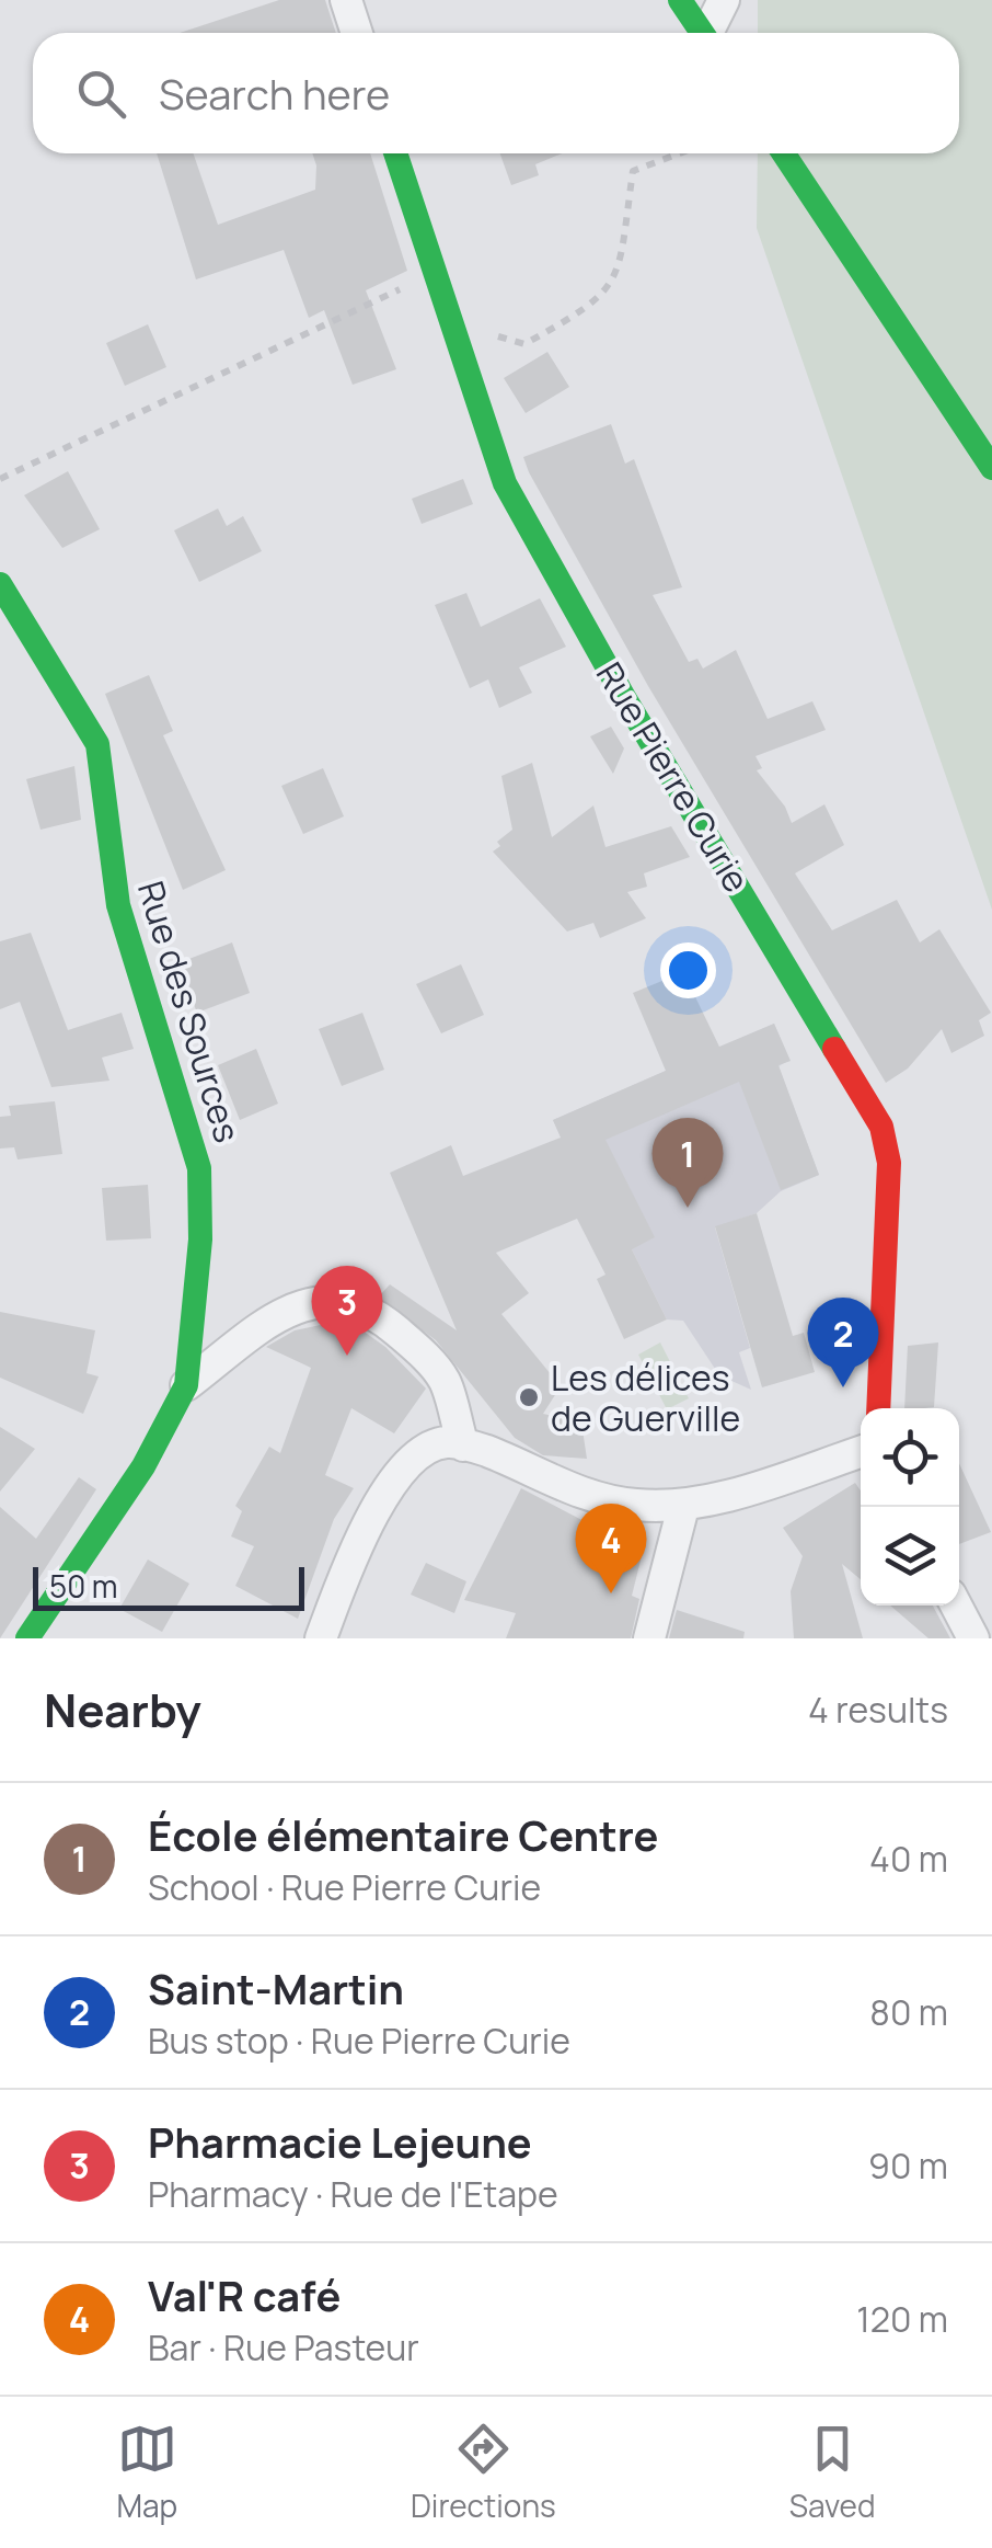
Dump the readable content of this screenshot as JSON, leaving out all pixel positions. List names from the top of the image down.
{
  "streets": {
    "street": ["Rue Pierre Curie", "Rue des Sources"]
  },
  "places": ["Les délices de Guerville"],
  "scale_bar": "50 m",
  "page": {
    "search": "Search here",
    "pins": [
      "1",
      "3",
      "2",
      "4"
    ],
    "scale": "50 m",
    "heading": ["Nearby", "4 results"],
    "list": [
      {
        "mark": "1",
        "name": "École élémentaire Centre",
        "note": "School · Rue Pierre Curie",
        "value": "40 m"
      },
      {
        "mark": "2",
        "name": "Saint-Martin",
        "note": "Bus stop · Rue Pierre Curie",
        "value": "80 m"
      },
      {
        "mark": "3",
        "name": "Pharmacie Lejeune",
        "note": "Pharmacy · Rue de l'Etape",
        "value": "90 m"
      },
      {
        "mark": "4",
        "name": "Val'R café",
        "note": "Bar · Rue Pasteur",
        "value": "120 m"
      }
    ],
    "nav": ["Map", "Directions", "Saved"]
  }
}
